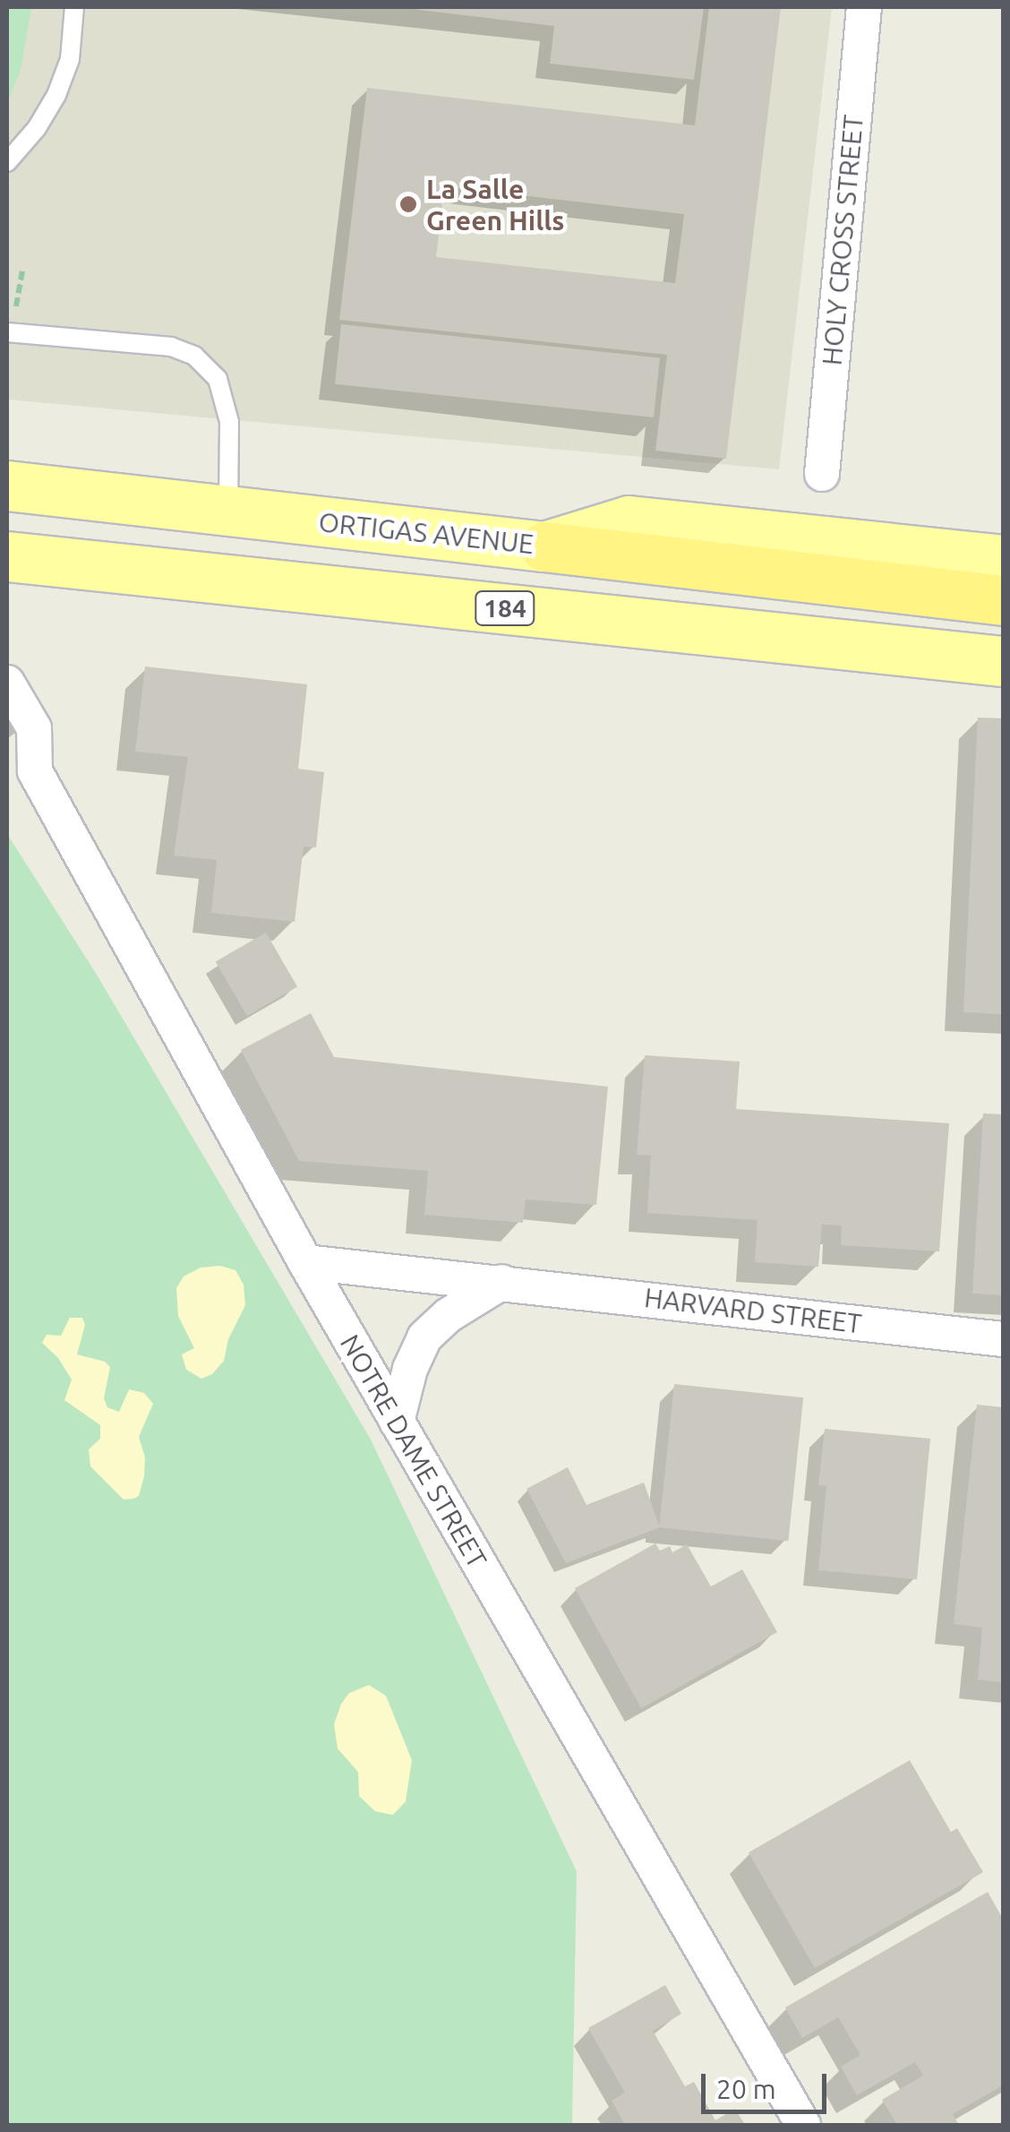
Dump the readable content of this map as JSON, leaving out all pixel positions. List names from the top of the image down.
{
  "streets": {
    "main road": ["ORTIGAS AVENUE", "184"],
    "street": ["HOLY CROSS STREET", "HARVARD STREET", "NOTRE DAME STREET"]
  },
  "crossings": [
    ["HARVARD STREET", "NOTRE DAME STREET"]
  ],
  "places": ["La Salle Green Hills"],
  "scale_bar": "20 m"
}
